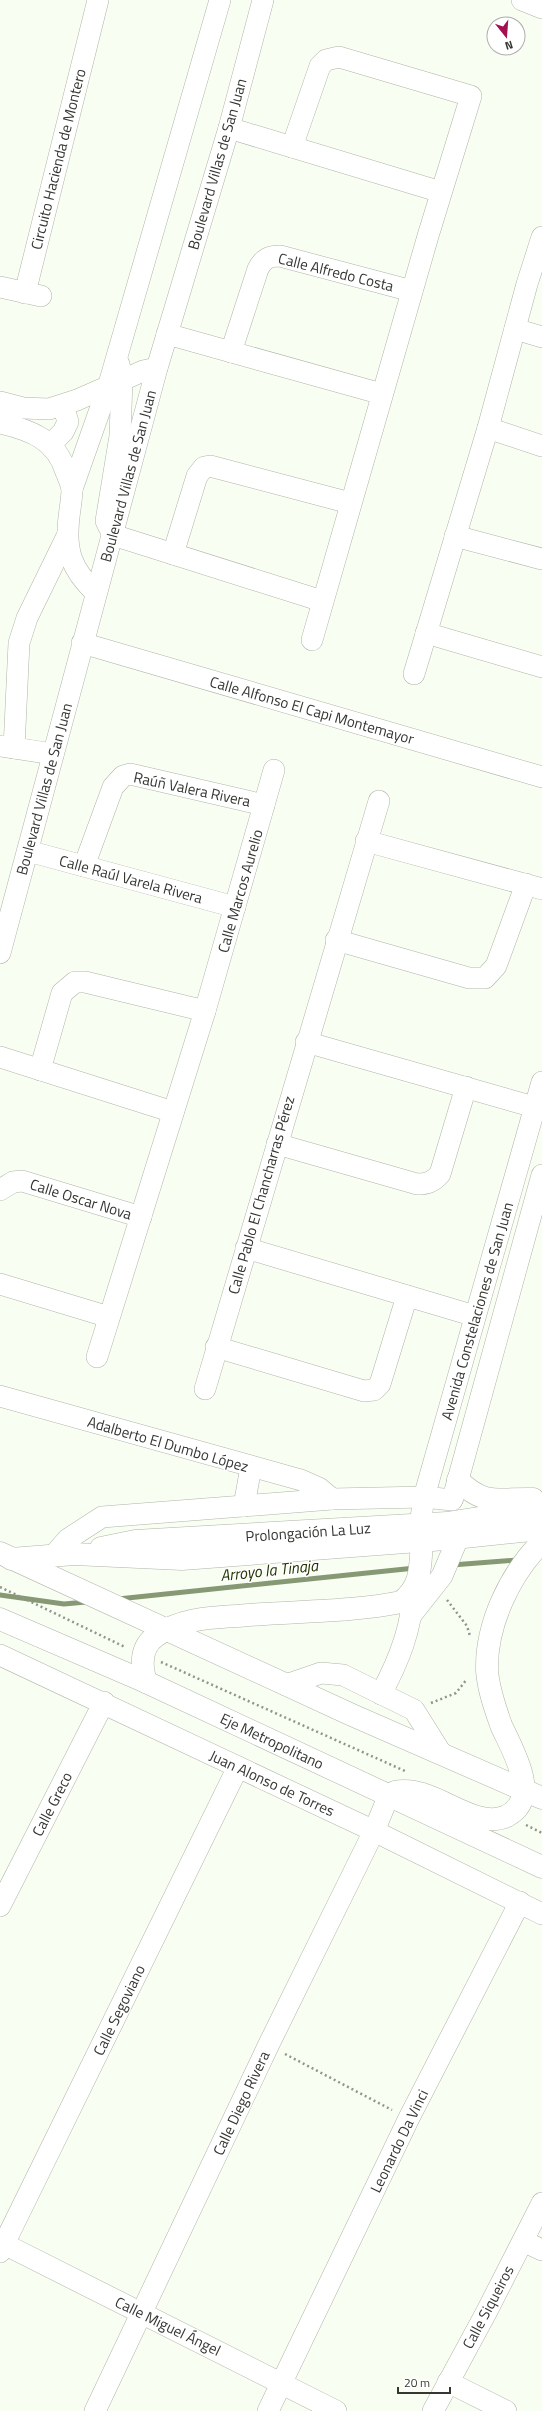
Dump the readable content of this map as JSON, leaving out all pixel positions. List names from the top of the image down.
{
  "streets": {
    "main road": ["Prolongación La Luz", "Eje Metropolitano"],
    "street": [
      "Circuito Hacienda de Montero",
      "Boulevard Villas de San Juan",
      "Calle Alfredo Costa",
      "Calle Alfonso El Capi Montemayor",
      "Raúñ Valera Rivera",
      "Calle Raúl Varela Rivera",
      "Calle Marcos Aurelio",
      "Calle Pablo El Chancharras Pérez",
      "Calle Oscar Nova",
      "Avenida Constelaciones de San Juan",
      "Adalberto El Dumbo López",
      "Juan Alonso de Torres",
      "Calle Greco",
      "Calle Segoviano",
      "Calle Diego Rivera",
      "Leonardo Da Vinci",
      "Calle Siqueiros",
      "Calle Miguel Ángel"
    ]
  },
  "crossings": [
    ["Boulevard Villas de San Juan", "Calle Alfonso El Capi Montemayor"],
    ["Boulevard Villas de San Juan", "Calle Raúl Varela Rivera"],
    ["Raúñ Valera Rivera", "Calle Raúl Varela Rivera"],
    ["Raúñ Valera Rivera", "Calle Marcos Aurelio"],
    ["Calle Raúl Varela Rivera", "Calle Marcos Aurelio"],
    ["Calle Marcos Aurelio", "Calle Oscar Nova"],
    ["Avenida Constelaciones de San Juan", "Prolongación La Luz"],
    ["Eje Metropolitano", "Calle Diego Rivera"],
    ["Juan Alonso de Torres", "Calle Greco"],
    ["Juan Alonso de Torres", "Calle Segoviano"],
    ["Juan Alonso de Torres", "Calle Diego Rivera"],
    ["Juan Alonso de Torres", "Leonardo Da Vinci"],
    ["Calle Segoviano", "Calle Miguel Ángel"],
    ["Calle Diego Rivera", "Calle Miguel Ángel"],
    ["Leonardo Da Vinci", "Calle Miguel Ángel"]
  ],
  "water": ["Arroyo la Tinaja"],
  "scale_bar": "20 m",
  "north": "bottom"
}
